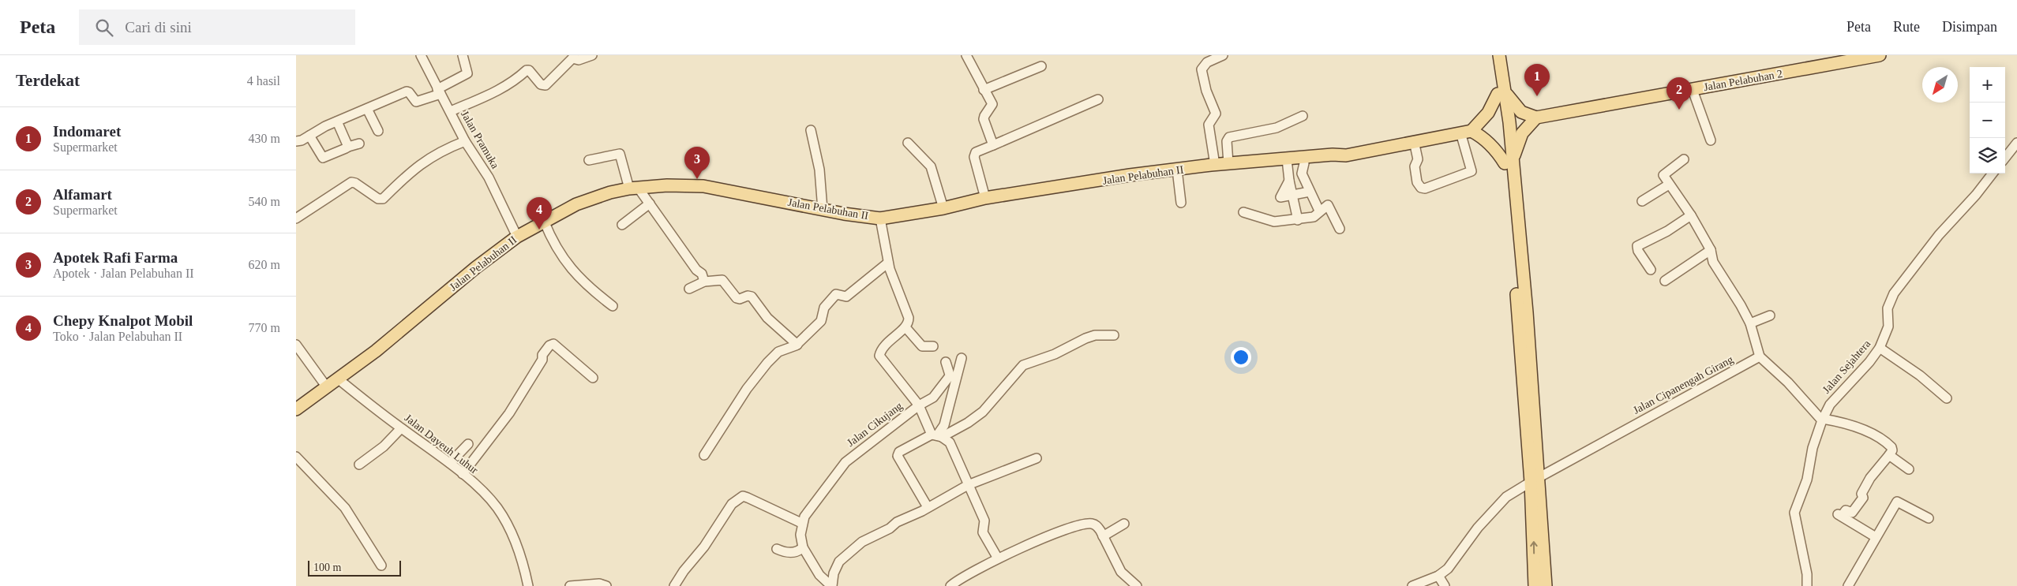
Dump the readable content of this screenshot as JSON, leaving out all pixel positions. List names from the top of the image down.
{
  "streets": {
    "main road": ["Jalan Pelabuhan 2", "Jalan Pelabuhan II"],
    "street": [
      "Jalan Pramuka",
      "Jalan Sejahtera",
      "Jalan Cipanengah Girang",
      "Jalan Cikujang",
      "Jalan Dayeuh Luhur"
    ]
  },
  "crossings": [
    ["Jalan Pramuka", "Jalan Pelabuhan II"],
    ["Jalan Pelabuhan II", "Jalan Dayeuh Luhur"]
  ],
  "scale_bar": "100 m",
  "north": "bottom left",
  "page": {
    "header": "Peta",
    "search": "Cari di sini",
    "nav": ["Peta", "Rute", "Disimpan"],
    "heading": ["Terdekat", "4 hasil"],
    "pins": [
      "1",
      "2",
      "3",
      "4"
    ],
    "map_buttons": ["+", "−"],
    "list": [
      {
        "mark": "1",
        "name": "Indomaret",
        "note": "Supermarket",
        "value": "430 m"
      },
      {
        "mark": "2",
        "name": "Alfamart",
        "note": "Supermarket",
        "value": "540 m"
      },
      {
        "mark": "3",
        "name": "Apotek Rafi Farma",
        "note": "Apotek · Jalan Pelabuhan II",
        "value": "620 m"
      },
      {
        "mark": "4",
        "name": "Chepy Knalpot Mobil",
        "note": "Toko · Jalan Pelabuhan II",
        "value": "770 m"
      }
    ],
    "scale": "100 m"
  }
}
